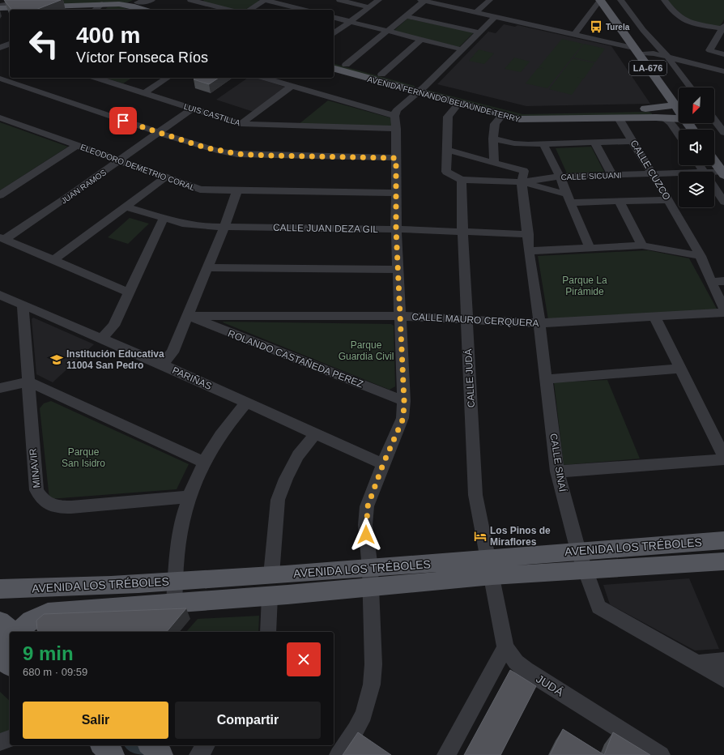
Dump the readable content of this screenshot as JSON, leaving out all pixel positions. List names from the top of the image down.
{
  "streets": {
    "main road": ["LA-676", "AVENIDA FERNANDO BELAUNDE TERRY", "AVENIDA LOS TRÉBOLES"],
    "street": [
      "LUIS CASTILLA",
      "ELEODORO DEMETRIO CORAL",
      "CALLE CUZCO",
      "CALLE SICUANI",
      "JUAN RAMOS",
      "CALLE JUAN DEZA GIL",
      "CALLE MAURO CERQUERA",
      "ROLANDO CASTAÑEDA PEREZ",
      "PARIÑAS",
      "CALLE JUDÁ",
      "CALLE SINAÍ",
      "MINAVIR",
      "JUDÁ"
    ]
  },
  "crossings": [
    ["AVENIDA FERNANDO BELAUNDE TERRY", "CALLE CUZCO"],
    ["LUIS CASTILLA", "JUAN RAMOS"],
    ["ELEODORO DEMETRIO CORAL", "JUAN RAMOS"],
    ["CALLE CUZCO", "CALLE SICUANI"],
    ["CALLE SICUANI", "CALLE JUDÁ"],
    ["CALLE SICUANI", "CALLE SINAÍ"],
    ["CALLE JUAN DEZA GIL", "CALLE JUDÁ"],
    ["CALLE JUAN DEZA GIL", "CALLE SINAÍ"],
    ["CALLE MAURO CERQUERA", "ROLANDO CASTAÑEDA PEREZ"],
    ["CALLE MAURO CERQUERA", "CALLE JUDÁ"],
    ["CALLE MAURO CERQUERA", "CALLE SINAÍ"],
    ["PARIÑAS", "MINAVIR"],
    ["CALLE JUDÁ", "AVENIDA LOS TRÉBOLES"],
    ["CALLE JUDÁ", "JUDÁ"],
    ["CALLE SINAÍ", "AVENIDA LOS TRÉBOLES"],
    ["AVENIDA LOS TRÉBOLES", "JUDÁ"]
  ],
  "parks": ["Parque La Pirámide", "Parque Guardia Civil", "Parque San Isidro"],
  "places": {
    "bus stop": ["Turela"],
    "school or university": ["Institución Educativa 11004 San Pedro"],
    "hotel": ["Los Pinos de Miraflores"]
  },
  "north": "bottom left",
  "page": {
    "turn": ["400 m", "Víctor Fonseca Ríos"],
    "heading": ["9 min", "680 m · 09:59"],
    "buttons": ["Salir", "Compartir"]
  }
}
